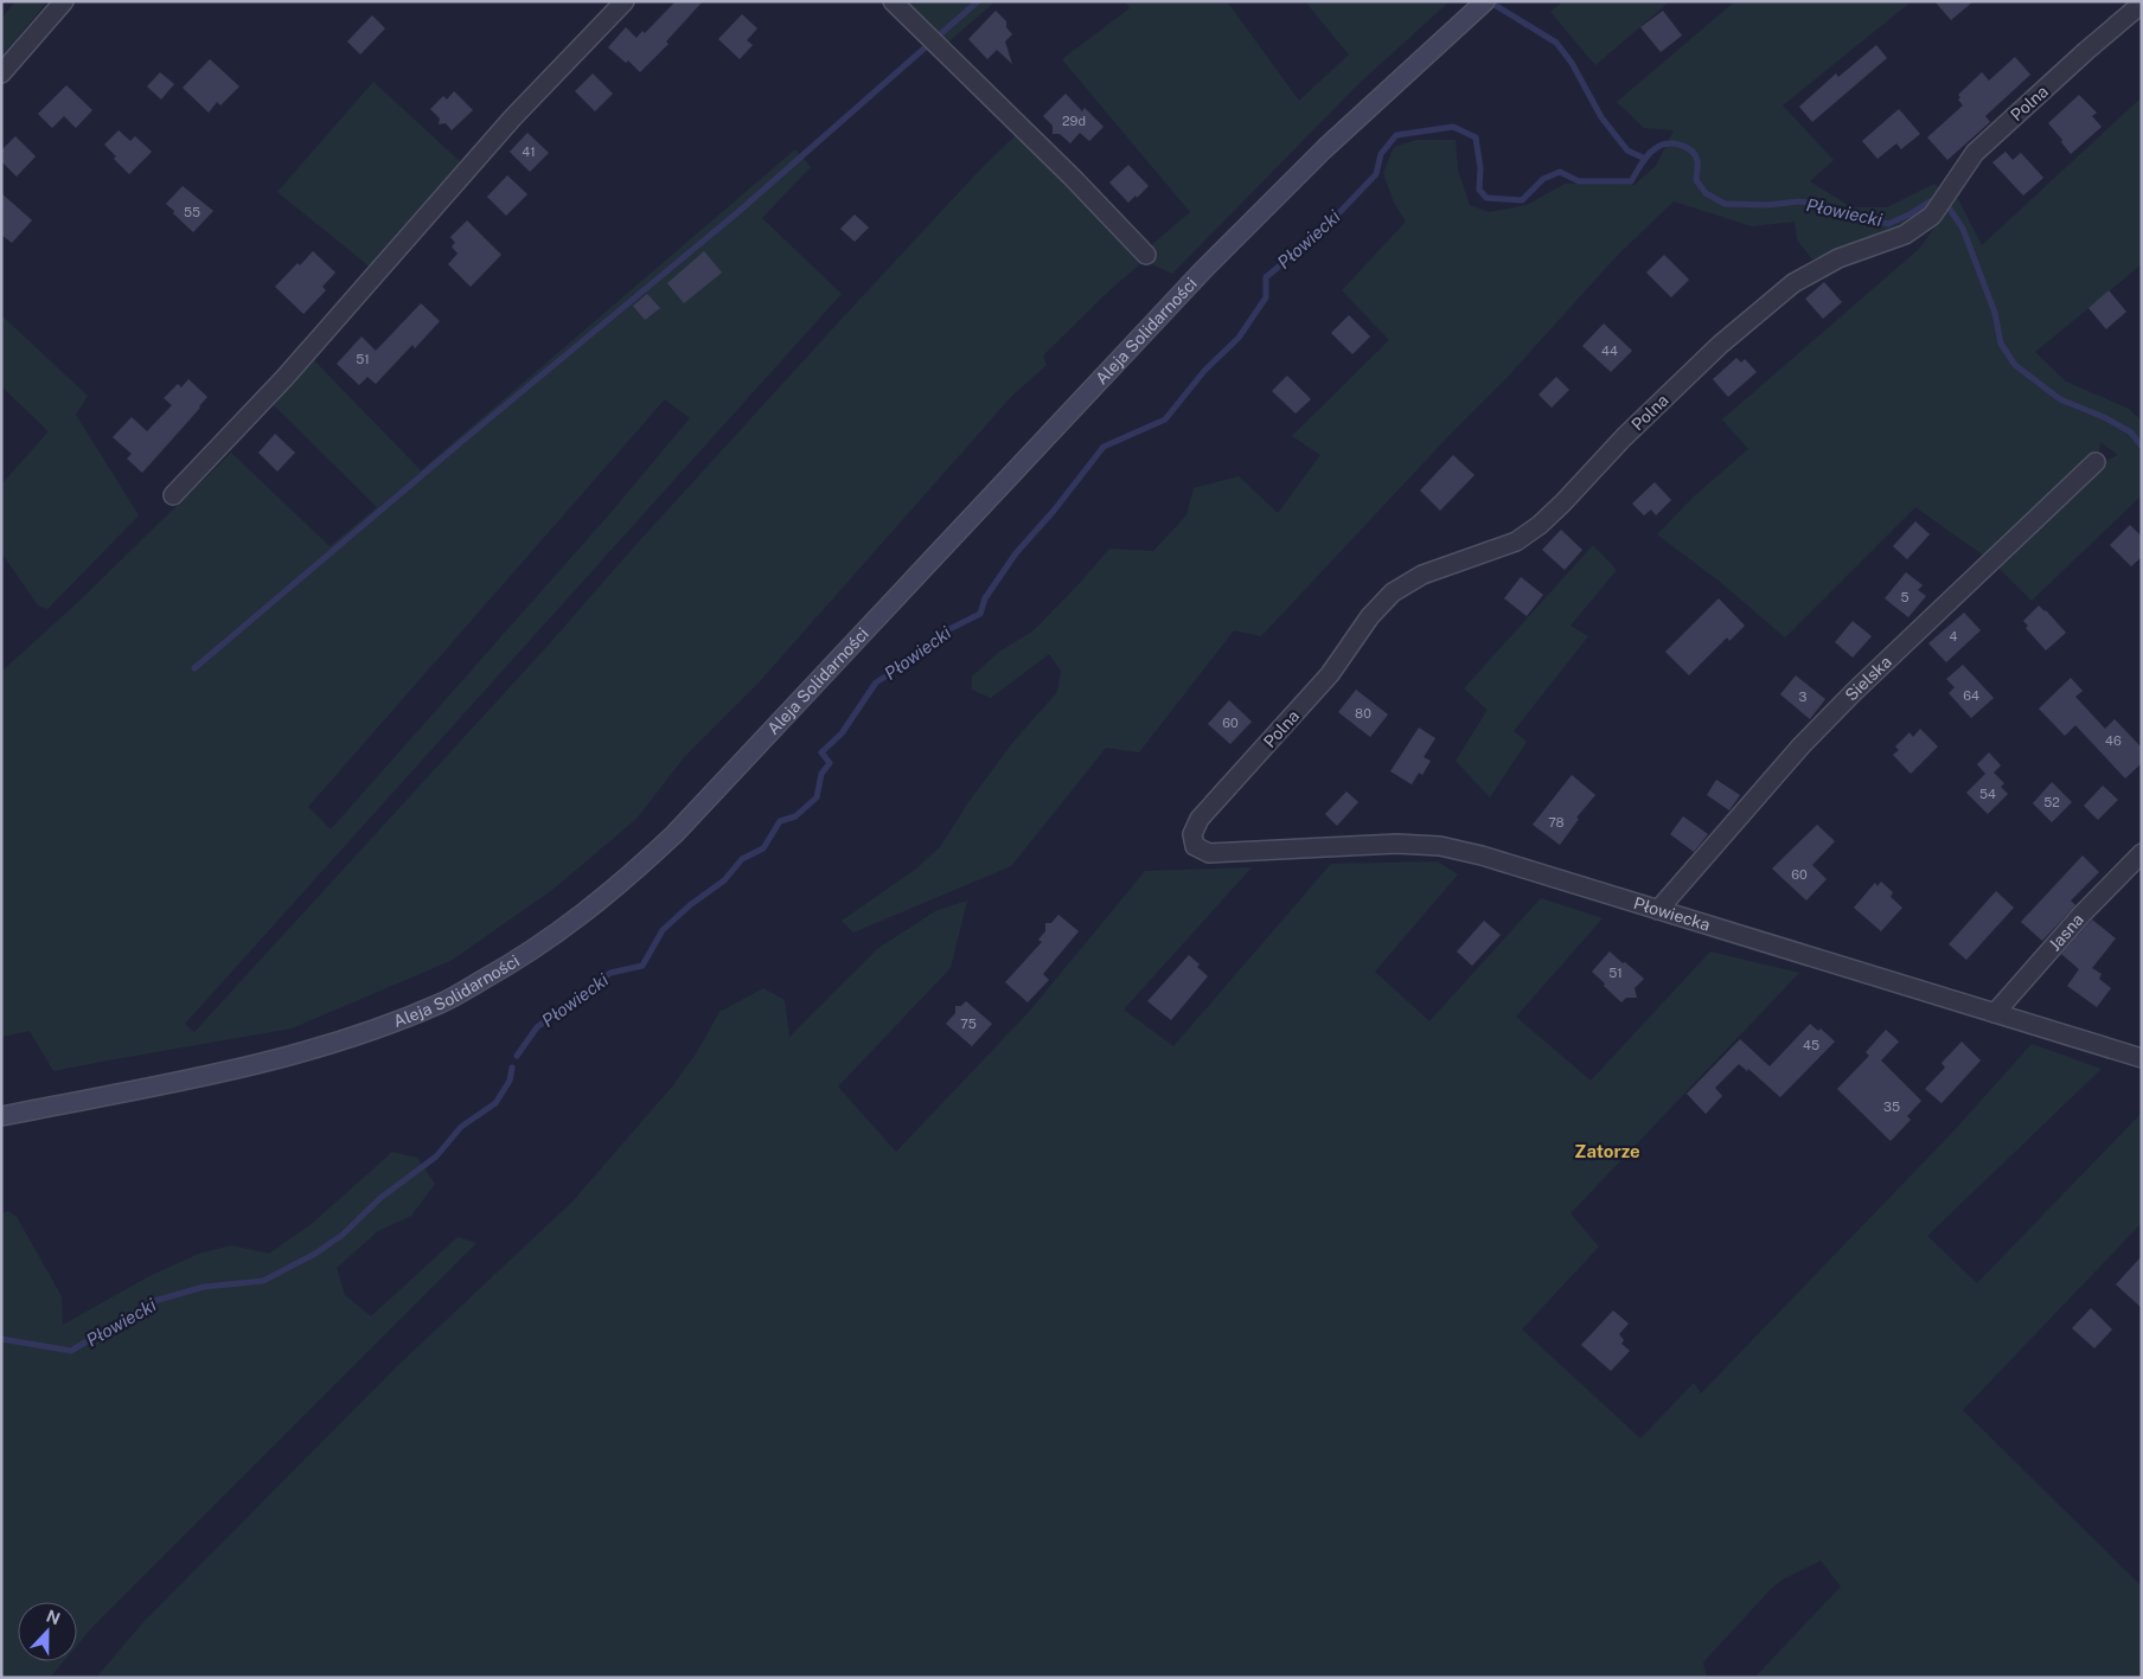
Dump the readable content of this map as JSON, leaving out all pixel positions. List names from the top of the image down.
{
  "streets": {
    "main road": ["Aleja Solidarności"],
    "street": [
      "Polna",
      "Sielska",
      "Płowiecka",
      "Jasna"
    ]
  },
  "crossings": [
    ["Polna", "Płowiecka"],
    ["Sielska", "Płowiecka"],
    ["Płowiecka", "Jasna"]
  ],
  "districts": ["Zatorze"],
  "water": ["Płowiecki"],
  "house_numbers": [
    "29d",
    "41",
    "55",
    "44",
    "51",
    "5",
    "4",
    "64",
    "3",
    "80",
    "60",
    "46",
    "54",
    "52",
    "78",
    "60",
    "51",
    "75",
    "45",
    "35"
  ],
  "north": "top"
}
